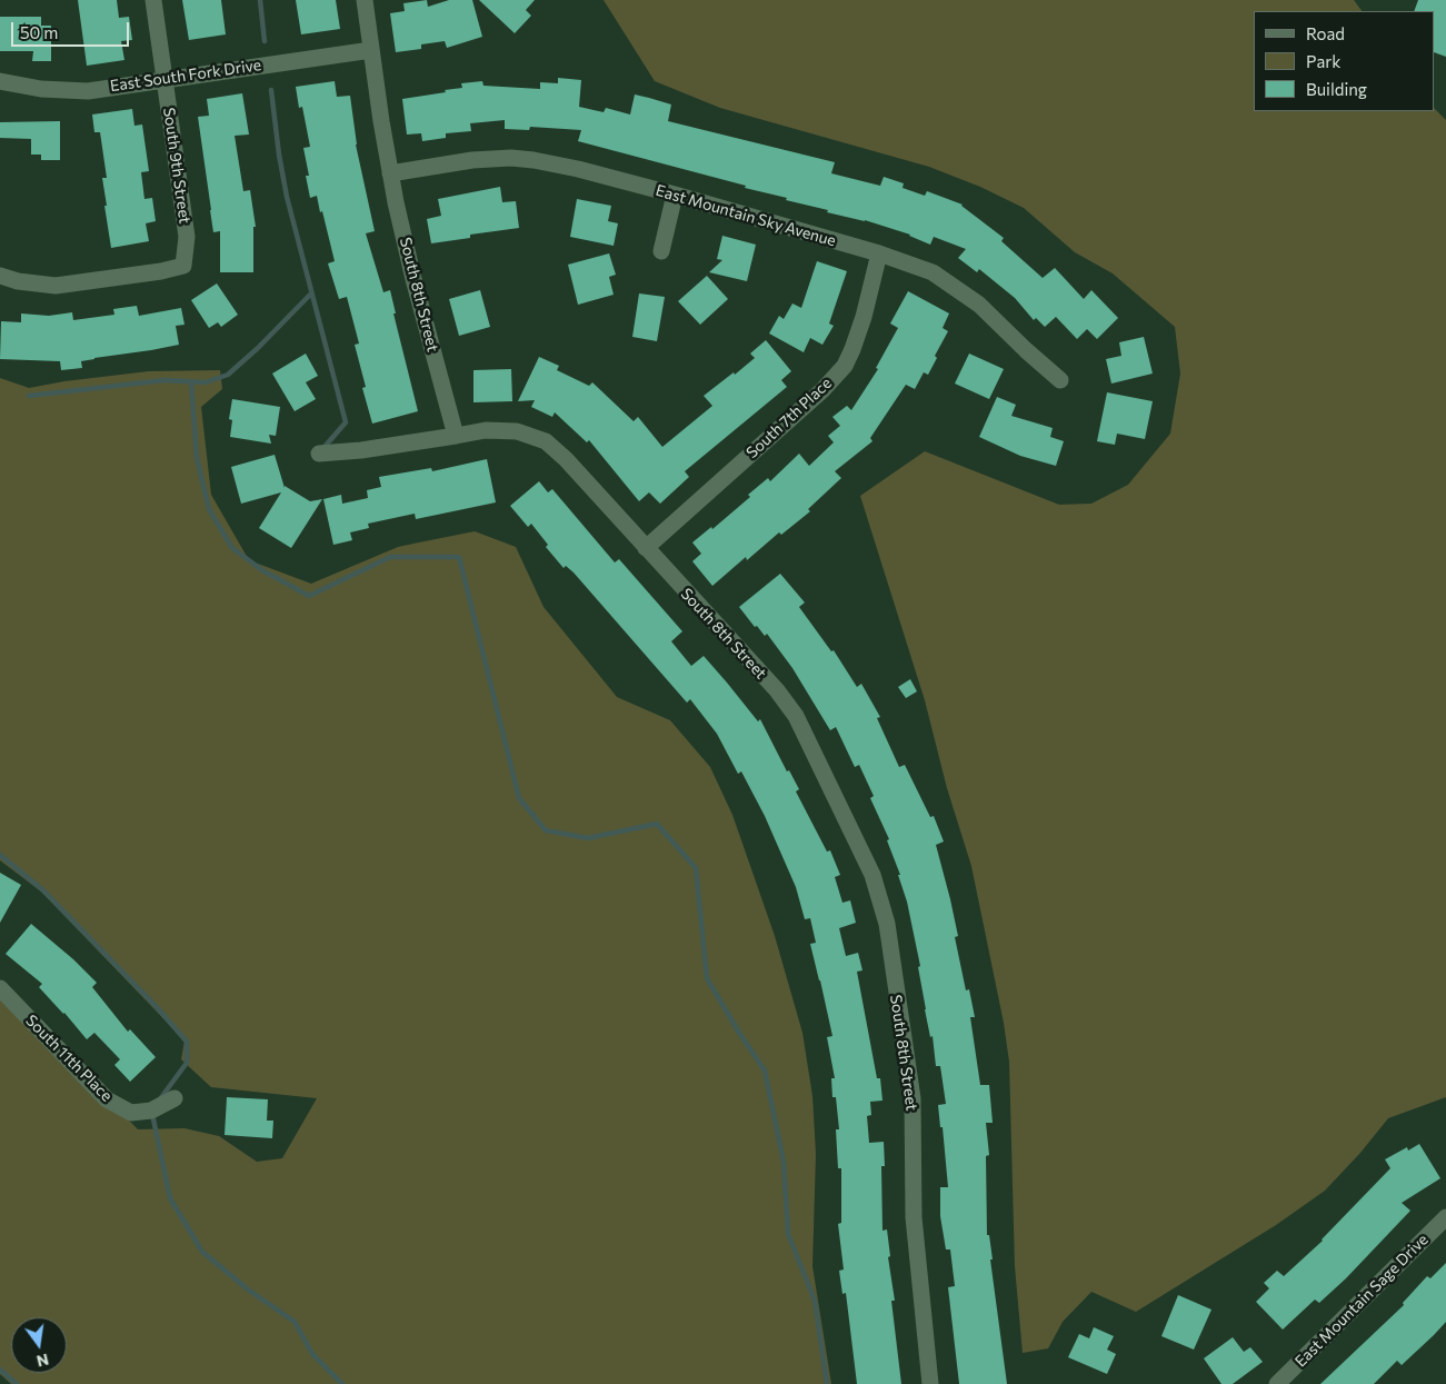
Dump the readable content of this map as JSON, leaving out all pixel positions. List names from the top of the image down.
{
  "streets": {
    "street": [
      "East South Fork Drive",
      "South 9th Street",
      "East Mountain Sky Avenue",
      "South 8th Street",
      "South 7th Place",
      "South 11th Place",
      "East Mountain Sage Drive"
    ]
  },
  "crossings": [
    ["East South Fork Drive", "South 9th Street"],
    ["East South Fork Drive", "South 8th Street"],
    ["East Mountain Sky Avenue", "South 8th Street"],
    ["East Mountain Sky Avenue", "South 7th Place"],
    ["South 8th Street", "South 7th Place"]
  ],
  "legend": ["Road", "Park", "Building"],
  "scale_bar": "50 m",
  "north": "bottom"
}
